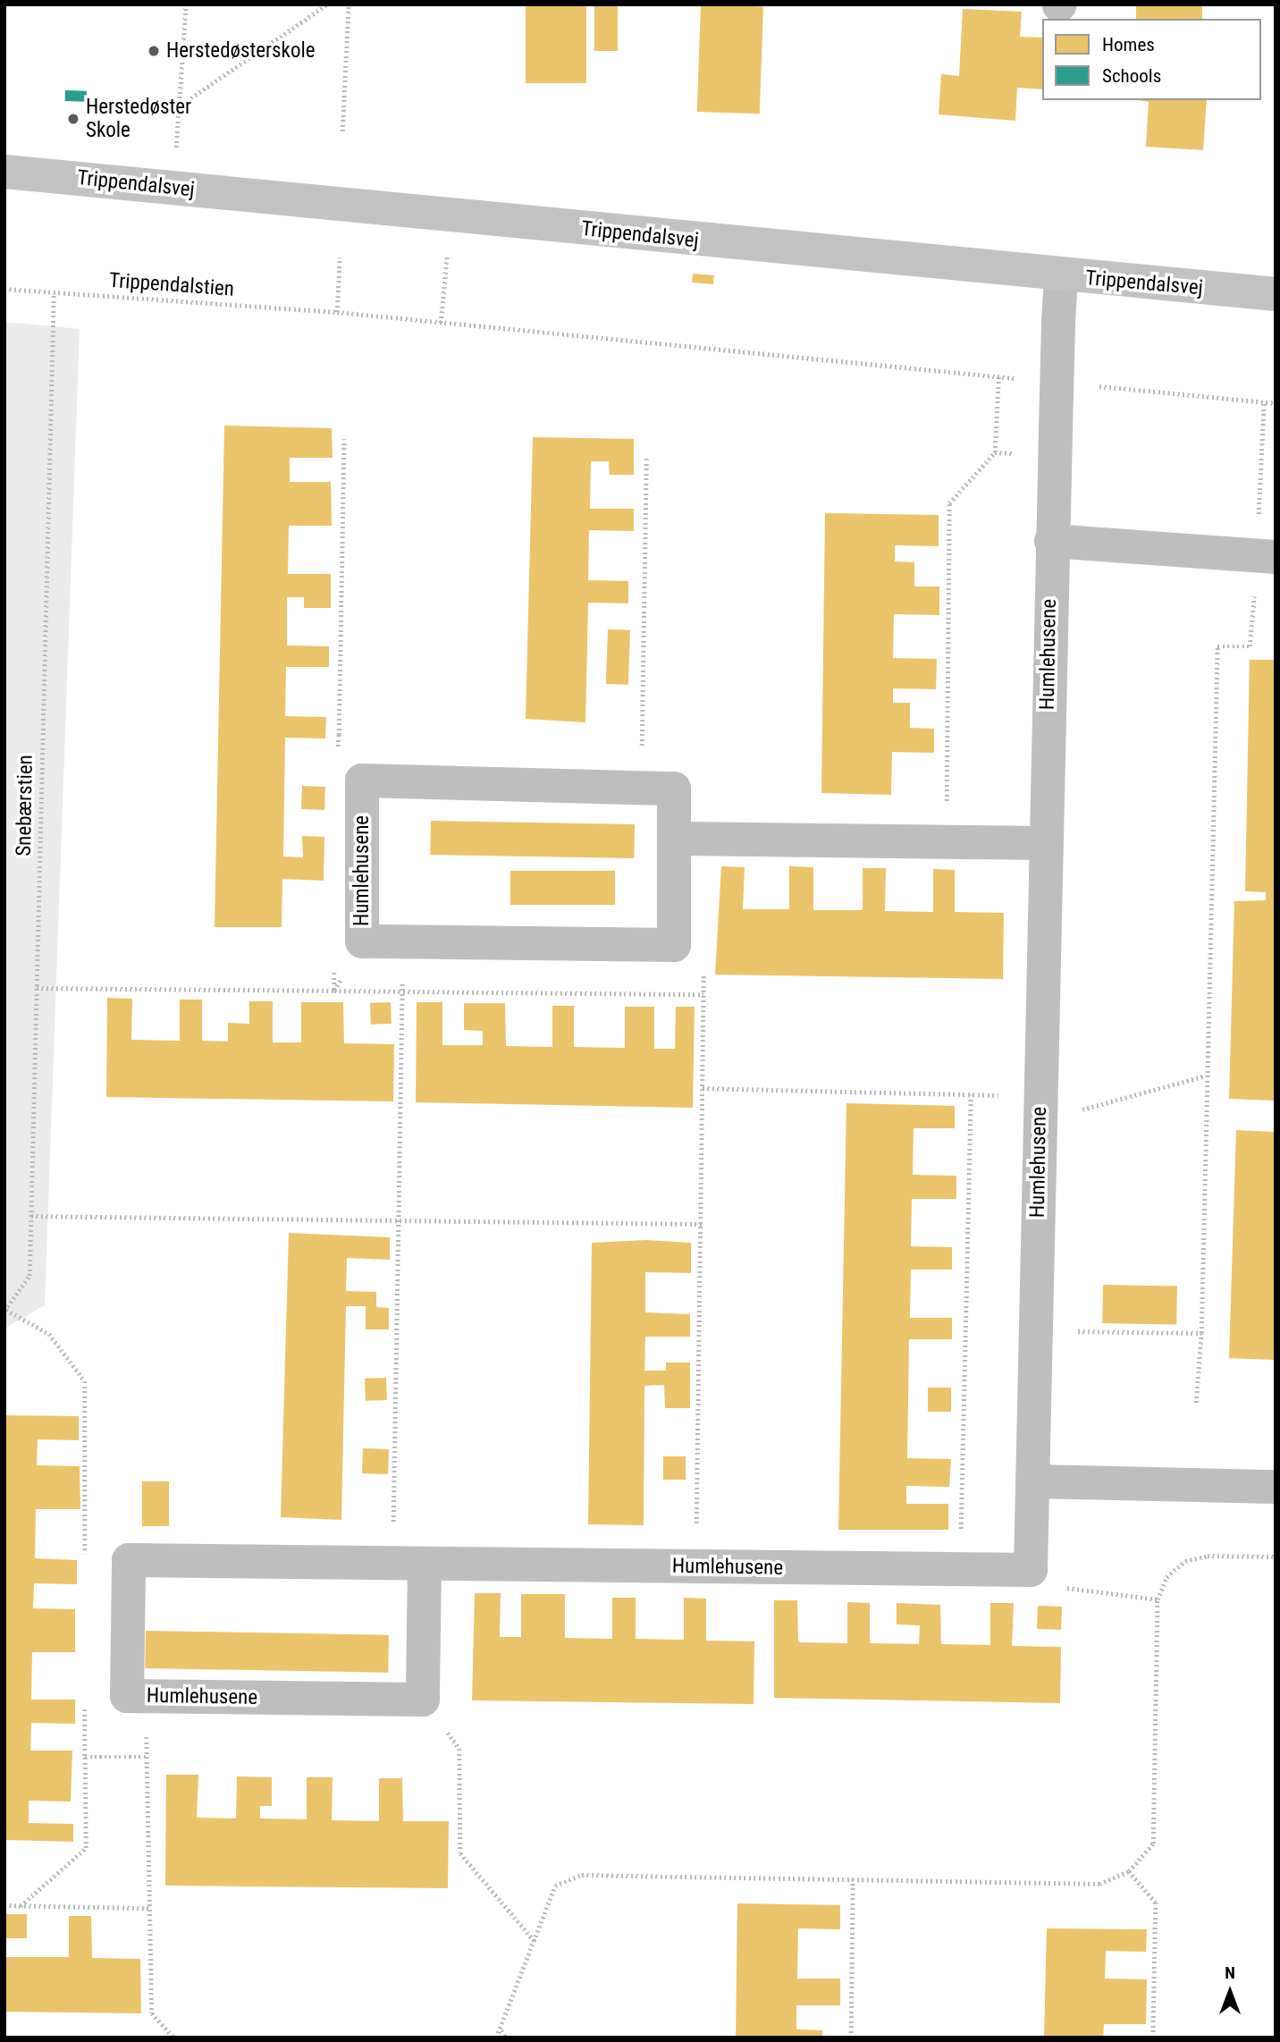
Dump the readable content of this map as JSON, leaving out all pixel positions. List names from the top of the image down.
{
  "streets": {
    "street": ["Trippendalsvej", "Humlehusene"],
    "path": ["Trippendalstien", "Snebærstien"]
  },
  "crossings": [
    ["Trippendalsvej", "Humlehusene"],
    ["Trippendalstien", "Snebærstien"]
  ],
  "places": ["Herstedøsterskole", "Herstedøster Skole"],
  "legend": ["Homes", "Schools"],
  "north": "top"
}
